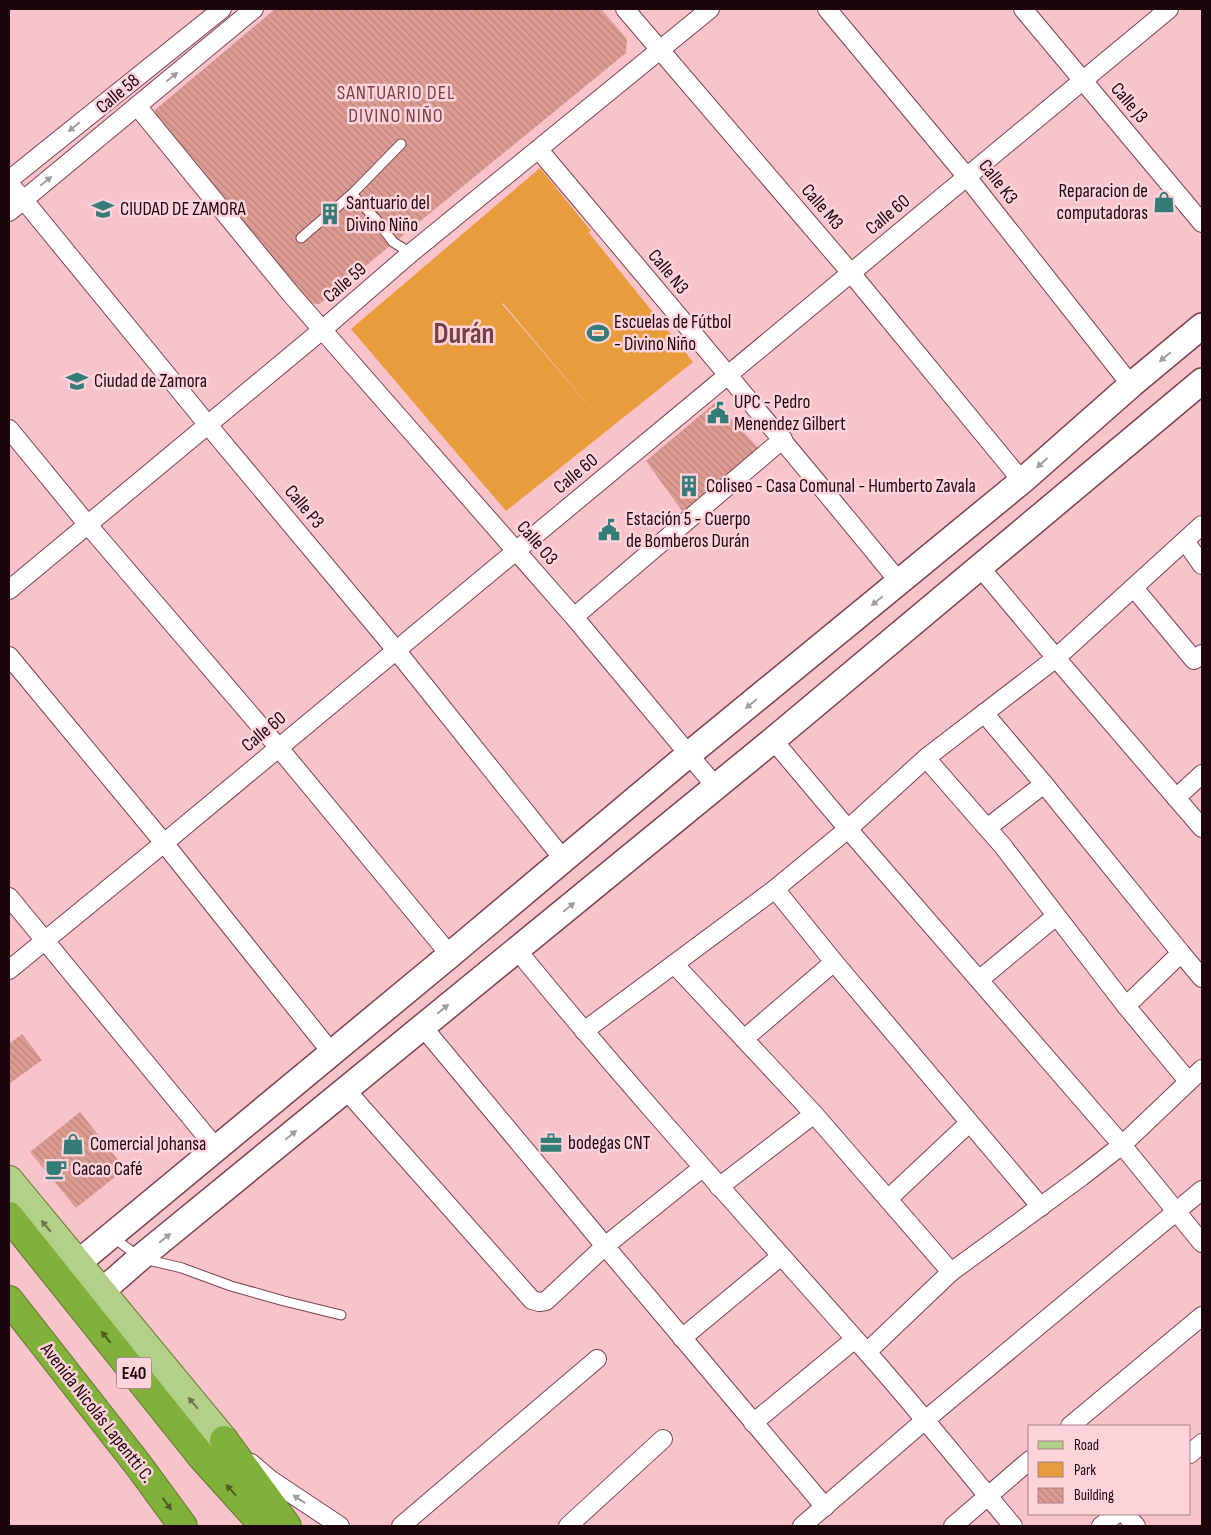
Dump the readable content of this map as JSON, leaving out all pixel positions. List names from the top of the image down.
{
  "streets": {
    "highway": ["E40", "Avenida Nicolás Lapentti C."],
    "street": [
      "Calle 58",
      "Calle J3",
      "Calle K3",
      "Calle M3",
      "Calle 60",
      "Calle N3",
      "Calle 59",
      "Calle P3",
      "Calle O3"
    ]
  },
  "crossings": [
    ["Calle 58", "Calle P3"],
    ["Calle 58", "Calle O3"],
    ["Calle J3", "Calle 60"],
    ["Calle K3", "Calle 60"],
    ["Calle M3", "Calle 60"],
    ["Calle M3", "Calle 59"],
    ["Calle 60", "Calle N3"],
    ["Calle 60", "Calle P3"],
    ["Calle 60", "Calle O3"],
    ["Calle N3", "Calle 59"],
    ["Calle 59", "Calle P3"],
    ["Calle 59", "Calle O3"]
  ],
  "districts": ["SANTUARIO DEL DIVINO NIÑO", "Durán"],
  "places": {
    "shop": ["Reparacion de computadoras", "Comercial Johansa"],
    "school or university": ["CIUDAD DE ZAMORA", "Ciudad de Zamora"],
    "building": ["Santuario del Divino Niño", "Coliseo - Casa Comunal - Humberto Zavala"],
    "sports": ["Escuelas de Fútbol - Divino Niño"],
    "public building": ["UPC - Pedro Menendez Gilbert", "Estación 5 - Cuerpo de Bomberos Durán"],
    "office": ["bodegas CNT"],
    "cafe": ["Cacao Café"]
  },
  "legend": ["Road", "Park", "Building"]
}
